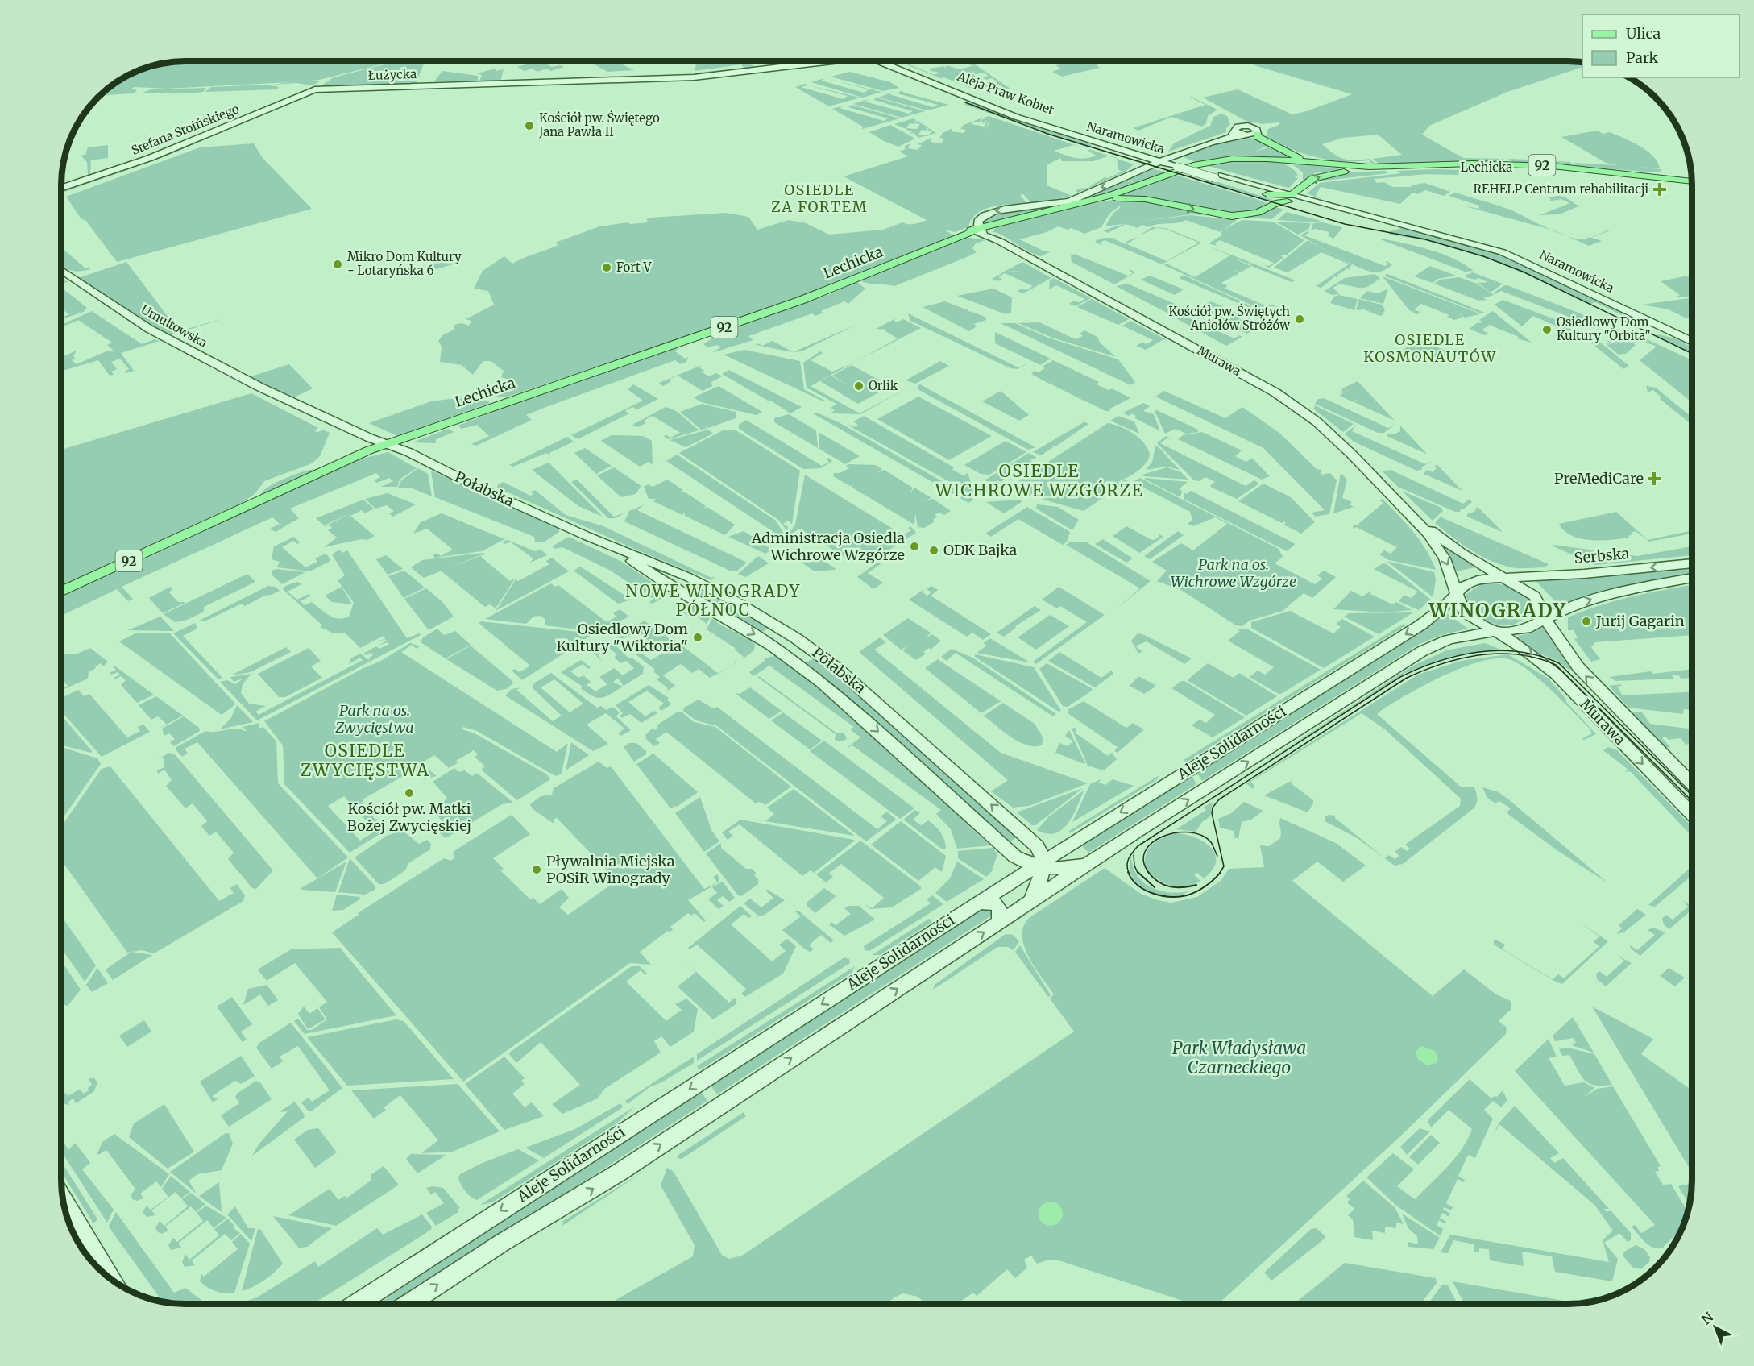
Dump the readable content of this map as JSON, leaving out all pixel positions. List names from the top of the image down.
{
  "streets": {
    "main road": ["92", "Lechicka"],
    "street": [
      "Łużycka",
      "Aleja Praw Kobiet",
      "Stefana Stoińskiego",
      "Naramowicka",
      "Umultowska",
      "Murawa",
      "Połabska",
      "Serbska",
      "Aleje Solidarności"
    ]
  },
  "crossings": [
    ["Łużycka", "Stefana Stoińskiego"],
    ["Aleja Praw Kobiet", "Naramowicka"],
    ["Lechicka", "Umultowska"],
    ["Lechicka", "Murawa"],
    ["Lechicka", "Połabska"],
    ["Umultowska", "Połabska"],
    ["Murawa", "Serbska"],
    ["Murawa", "Aleje Solidarności"],
    ["Połabska", "Aleje Solidarności"],
    ["Serbska", "Aleje Solidarności"]
  ],
  "districts": [
    "OSIEDLE ZA FORTEM",
    "OSIEDLE KOSMONAUTÓW",
    "OSIEDLE WICHROWE WZGÓRZE",
    "NOWE WINOGRADY PÓŁNOC",
    "WINOGRADY",
    "OSIEDLE ZWYCIĘSTWA"
  ],
  "parks": ["Park na os. Wichrowe Wzgórze", "Park na os. Zwycięstwa", "Park Władysława Czarneckiego"],
  "places": {
    "other": [
      "Kościół pw. Świętego Jana Pawła II",
      "Mikro Dom Kultury - Lotaryńska 6",
      "Fort V",
      "Kościół pw. Świętych Aniołów Stróżów",
      "Osiedlowy Dom Kultury \"Orbita\"",
      "Orlik",
      "Administracja Osiedla Wichrowe Wzgórze",
      "ODK Bajka",
      "Jurij Gagarin",
      "Osiedlowy Dom Kultury \"Wiktoria\"",
      "Kościół pw. Matki Bożej Zwycięskiej",
      "Pływalnia Miejska POSiR Winogrady"
    ],
    "health": ["REHELP Centrum rehabilitacji", "PreMediCare"]
  },
  "legend": ["Ulica", "Park"],
  "north": "top left"
}
